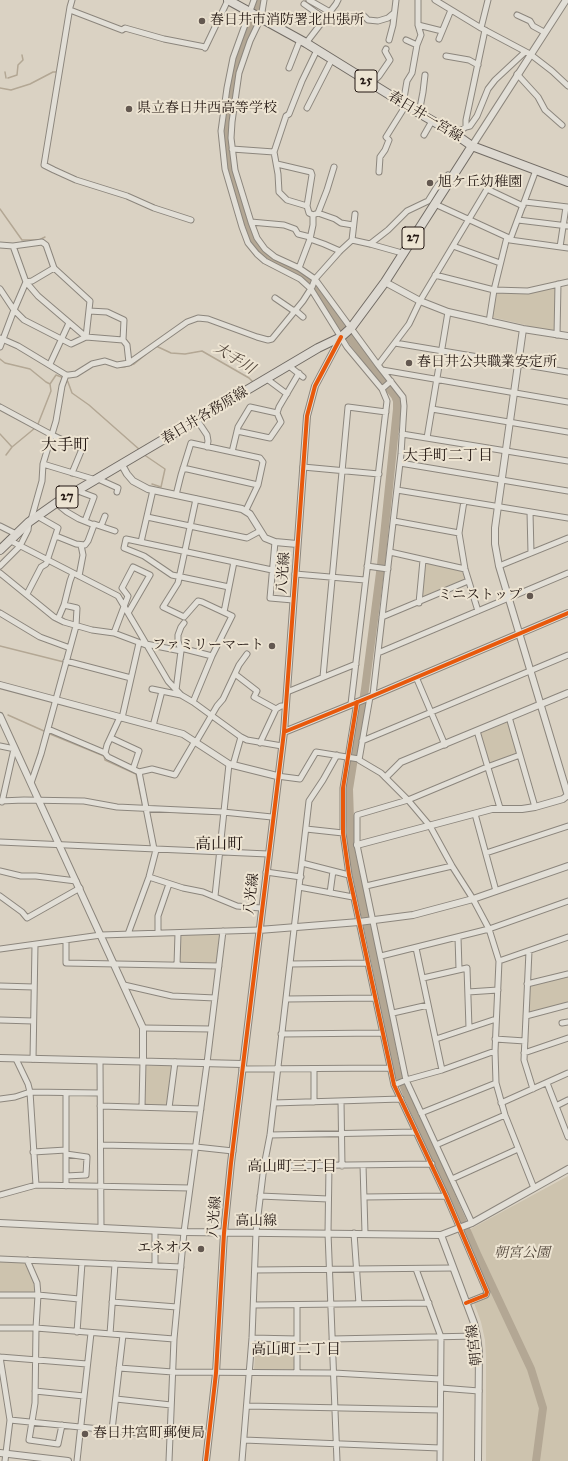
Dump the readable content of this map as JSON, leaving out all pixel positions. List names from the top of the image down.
{
  "streets": {
    "main road": [
      "25",
      "春日井一宮線",
      "27",
      "春日井各務原線"
    ],
    "street": ["八光線", "高山線", "朝宮線"]
  },
  "crossings": [
    ["春日井一宮線", "春日井各務原線"],
    ["春日井各務原線", "八光線"],
    ["八光線", "高山線"],
    ["高山線", "朝宮線"]
  ],
  "districts": [
    "大手町",
    "大手町二丁目",
    "高山町",
    "高山町三丁目",
    "高山町二丁目"
  ],
  "water": ["大手川"],
  "parks": ["朝宮公園"],
  "places": [
    "春日井市消防署北出張所",
    "県立春日井西高等学校",
    "旭ケ丘幼稚園",
    "春日井公共職業安定所",
    "ミニストップ",
    "ファミリーマート",
    "エネオス",
    "春日井宮町郵便局"
  ]
}
